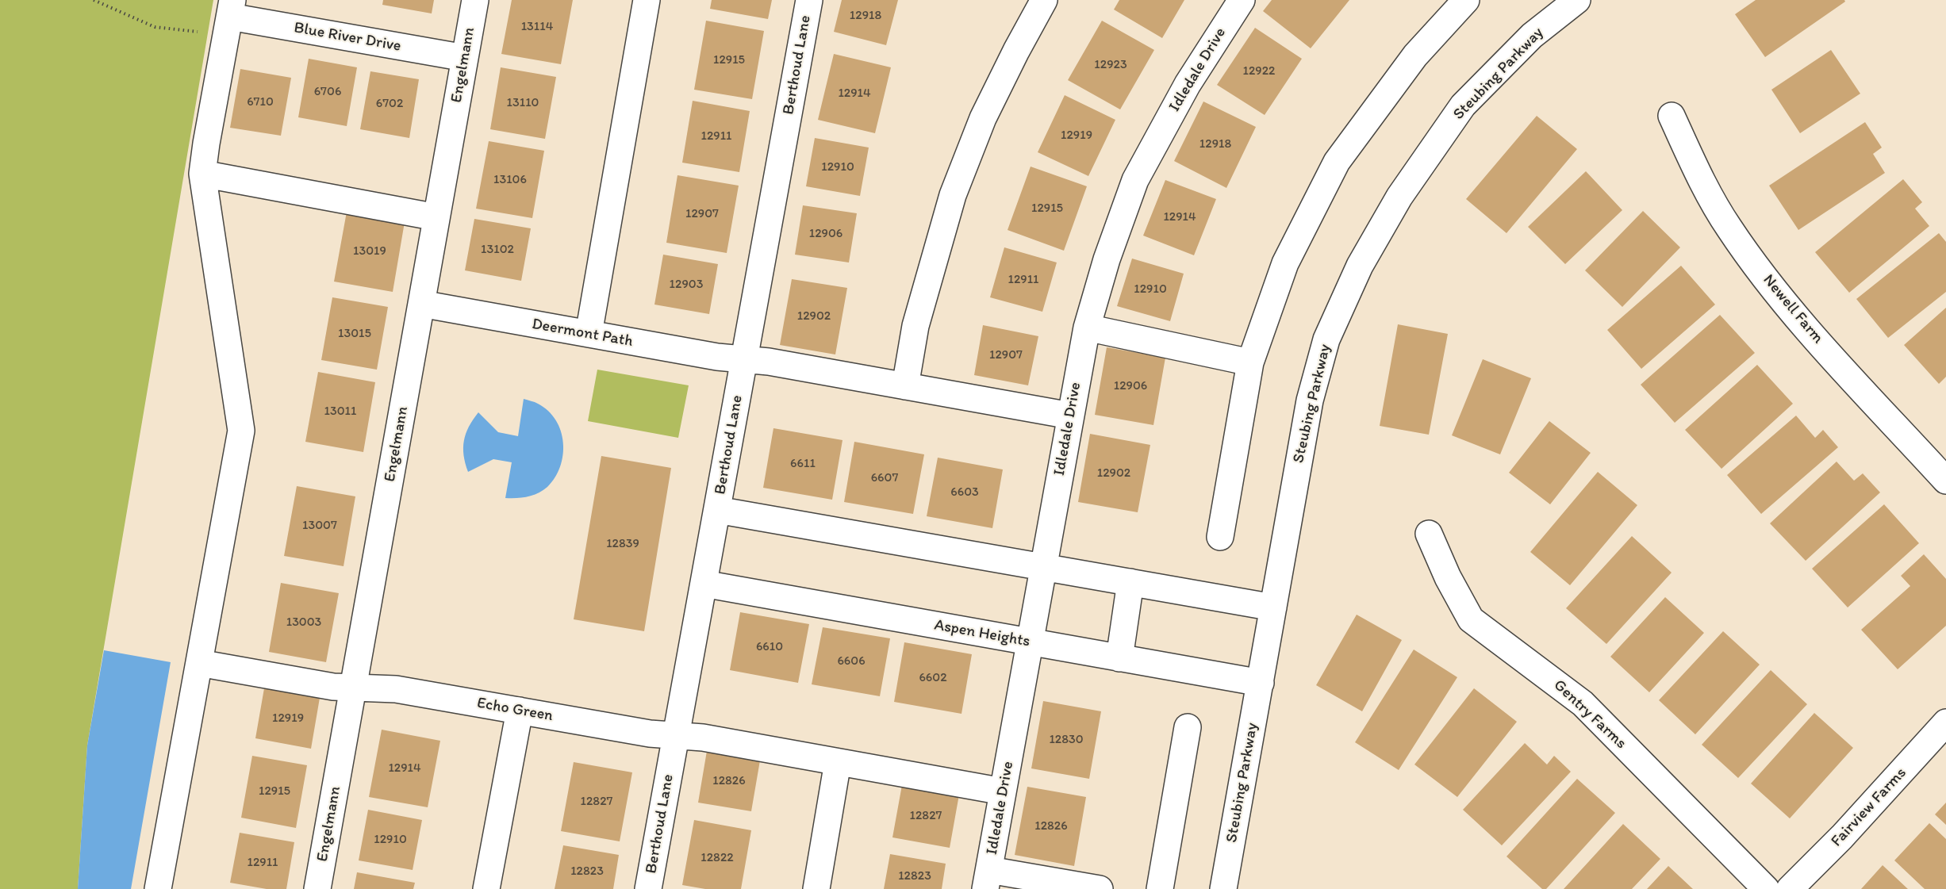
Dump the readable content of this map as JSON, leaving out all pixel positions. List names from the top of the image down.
{
  "streets": {
    "street": [
      "Blue River Drive",
      "Engelmann",
      "Berthoud Lane",
      "Idledale Drive",
      "Steubing Parkway",
      "Newell Farm",
      "Deermont Path",
      "Aspen Heights",
      "Echo Green",
      "Gentry Farms",
      "Fairview Farms"
    ]
  },
  "crossings": [
    ["Blue River Drive", "Engelmann"],
    ["Engelmann", "Deermont Path"],
    ["Engelmann", "Echo Green"],
    ["Berthoud Lane", "Deermont Path"],
    ["Berthoud Lane", "Aspen Heights"],
    ["Berthoud Lane", "Echo Green"],
    ["Idledale Drive", "Deermont Path"],
    ["Idledale Drive", "Aspen Heights"],
    ["Idledale Drive", "Echo Green"],
    ["Steubing Parkway", "Aspen Heights"]
  ],
  "house_numbers": [
    "12918",
    "13114",
    "12915",
    "12923",
    "12922",
    "6706",
    "12914",
    "6710",
    "13110",
    "6702",
    "12919",
    "12911",
    "12918",
    "12910",
    "13106",
    "12915",
    "12907",
    "12914",
    "12906",
    "13102",
    "13019",
    "12911",
    "12903",
    "12910",
    "12902",
    "13015",
    "12907",
    "12906",
    "13011",
    "6611",
    "12902",
    "6607",
    "6603",
    "13007",
    "12839",
    "13003",
    "6610",
    "6606",
    "6602",
    "12919",
    "12830",
    "12914",
    "12826",
    "12915",
    "12827",
    "12827",
    "12826",
    "12910",
    "12822",
    "12911",
    "12823",
    "12823"
  ]
}
